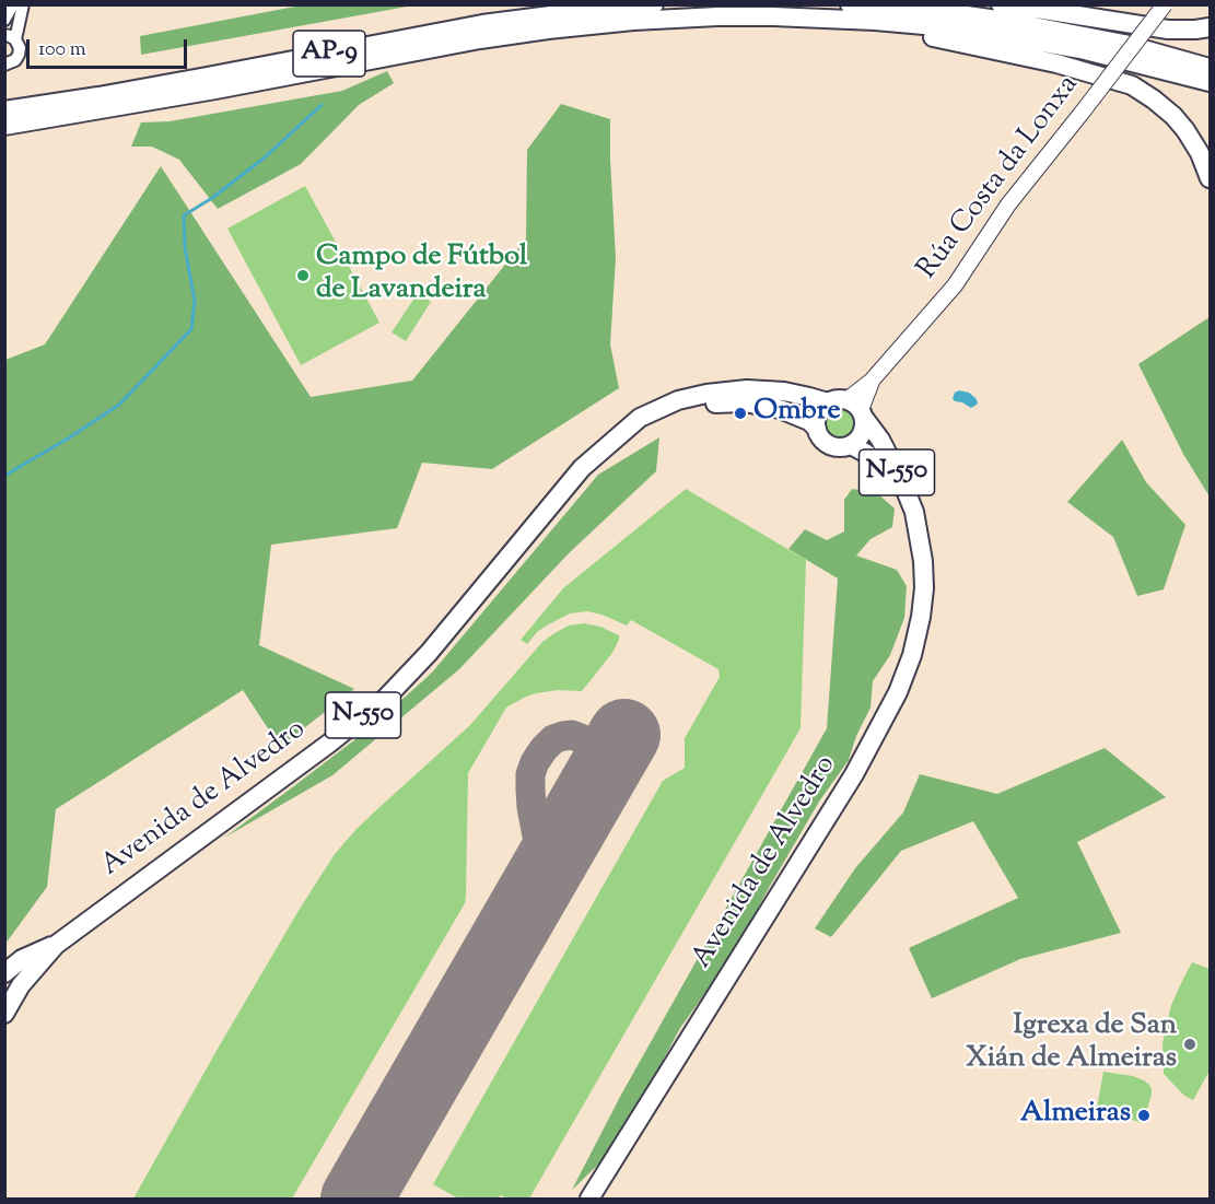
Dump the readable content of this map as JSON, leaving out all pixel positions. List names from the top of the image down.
{
  "streets": {
    "highway": ["AP-9", "N-550", "Avenida de Alvedro"],
    "main road": ["Rúa Costa da Lonxa"]
  },
  "crossings": [
    ["Rúa Costa da Lonxa", "N-550"],
    ["Rúa Costa da Lonxa", "Avenida de Alvedro"],
    ["N-550", "Avenida de Alvedro"]
  ],
  "places": [
    "Campo de Fútbol de Lavandeira",
    "Ombre",
    "Igrexa de San Xián de Almeiras",
    "Almeiras"
  ],
  "scale_bar": "100 m"
}
